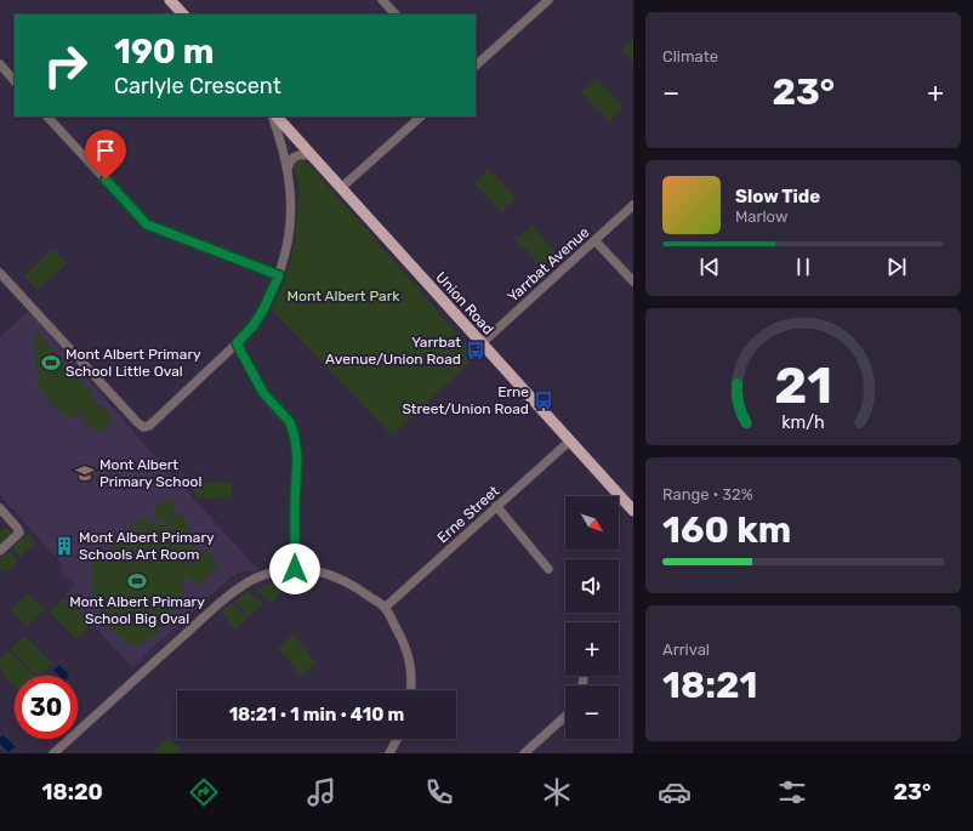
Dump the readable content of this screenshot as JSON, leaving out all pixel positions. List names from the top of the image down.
{
  "streets": {
    "main road": ["Union Road"],
    "street": ["Yarrbat Avenue", "Erne Street"]
  },
  "crossings": [
    ["Yarrbat Avenue", "Union Road"],
    ["Union Road", "Erne Street"]
  ],
  "parks": ["Mont Albert Park"],
  "places": {
    "bus stop": ["Yarrbat Avenue/Union Road", "Erne Street/Union Road"],
    "sports": ["Mont Albert Primary School Little Oval", "Mont Albert Primary School Big Oval"],
    "school or university": ["Mont Albert Primary School"],
    "building": ["Mont Albert Primary Schools Art Room"]
  },
  "north": "bottom right",
  "page": {
    "tile": [
      "Climate",
      ["Range · 32%", "160 km"],
      ["Arrival", "18:21"]
    ],
    "turn": ["190 m", "Carlyle Crescent"],
    "heat": ["−", "23°", "+"],
    "song": ["Slow Tide", "Marlow"],
    "map_buttons": ["+", "−"],
    "limit": "30",
    "trip": "18:21 · 1 min · 410 m",
    "tabs": ["18:20", "23°"],
    "gauge": ["21", "km/h"]
  }
}
